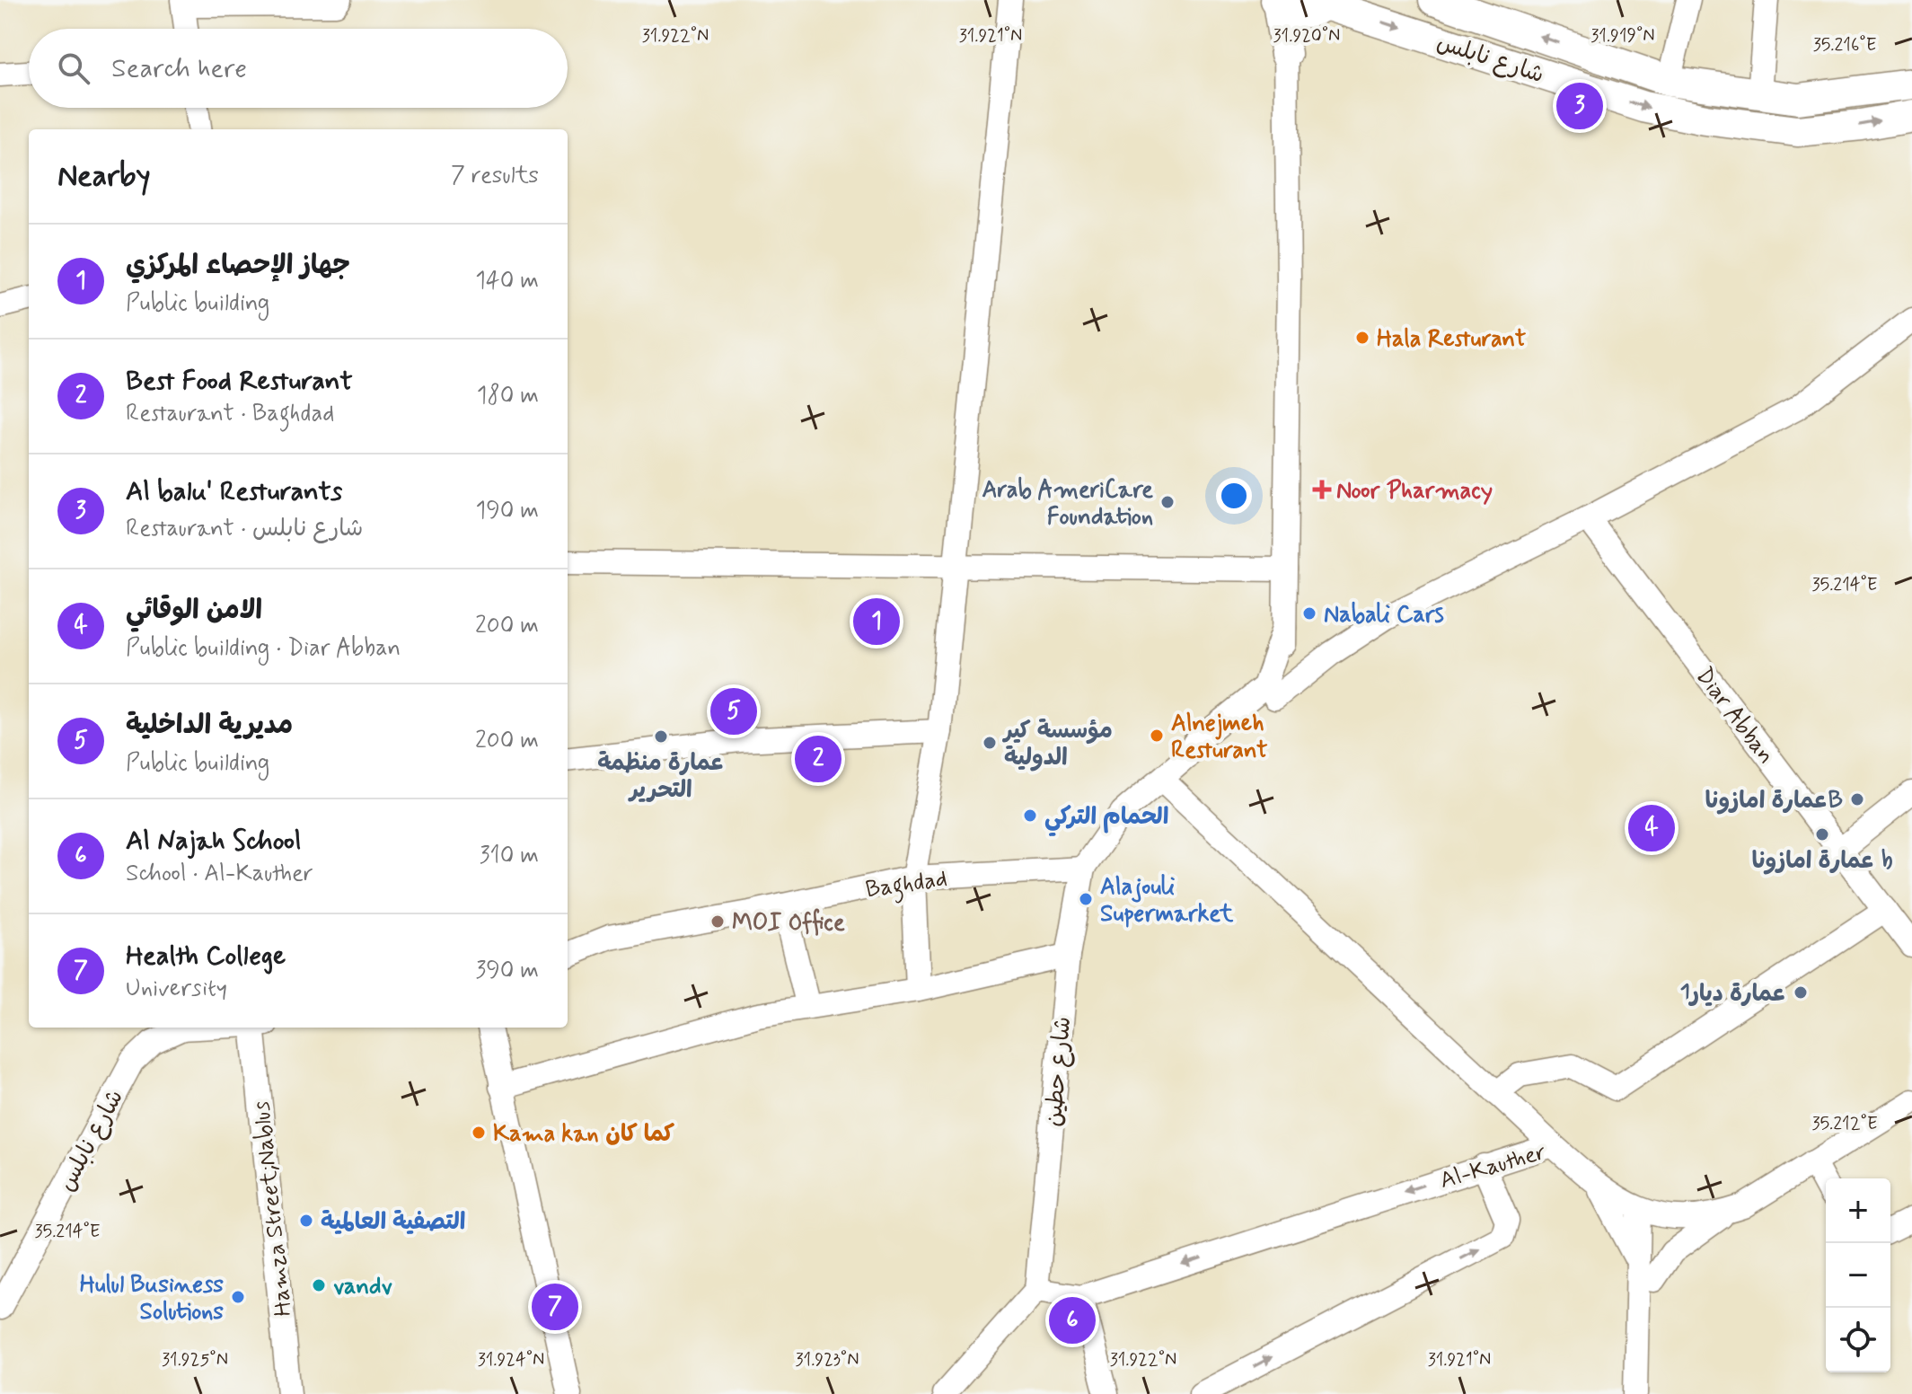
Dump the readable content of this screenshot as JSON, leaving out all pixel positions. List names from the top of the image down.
{
  "streets": {
    "main road": ["شارع نابلس"],
    "street": [
      "Diar Abban",
      "Baghdad",
      "شارع حطين",
      "Al-Kauther",
      "Hamza Street;Nablus"
    ]
  },
  "crossings": [
    ["Baghdad", "شارع حطين"],
    ["شارع حطين", "Al-Kauther"]
  ],
  "one_way": ["Al-Kauther"],
  "places": {
    "other": [
      "Hala Resturant",
      "Arab AmeriCare Foundation",
      "Nabali Cars",
      "Alnejmeh Resturant",
      "عمارة منظمة التحرير",
      "مؤسسة كير الدولية",
      "عمارة امازوناB",
      "الحمام التركي",
      "عمارة امازونا b",
      "Alajouli Supermarket",
      "MOI Office",
      "عمارة ديار1",
      "Kama kan كما كان",
      "التصفية العالمية",
      "vandv",
      "Hulul Business Solutions"
    ],
    "health": ["Noor Pharmacy"]
  },
  "page": {
    "search": "Search here",
    "pins": [
      "3",
      "1",
      "5",
      "2",
      "4",
      "7",
      "6"
    ],
    "heading": ["Nearby", "7 results"],
    "list": [
      {
        "mark": "1",
        "name": "جهاز الإحصاء المركزي",
        "note": "Public building",
        "value": "140 m"
      },
      {
        "mark": "2",
        "name": "Best Food Resturant",
        "note": "Restaurant · Baghdad",
        "value": "180 m"
      },
      {
        "mark": "3",
        "name": "Al balu' Resturants",
        "note": "Restaurant · شارع نابلس",
        "value": "190 m"
      },
      {
        "mark": "4",
        "name": "الامن الوقائي",
        "note": "Public building · Diar Abban",
        "value": "200 m"
      },
      {
        "mark": "5",
        "name": "مديرية الداخلية",
        "note": "Public building",
        "value": "200 m"
      },
      {
        "mark": "6",
        "name": "Al Najah School",
        "note": "School · Al-Kauther",
        "value": "310 m"
      },
      {
        "mark": "7",
        "name": "Health College",
        "note": "University",
        "value": "390 m"
      }
    ],
    "map_buttons": ["+", "−"]
  },
  "coordinates": [
    "31.922°N",
    "31.921°N",
    "31.920°N",
    "31.919°N",
    "35.216°E",
    "35.214°E",
    "35.212°E",
    "31.925°N",
    "31.924°N",
    "31.923°N"
  ]
}
